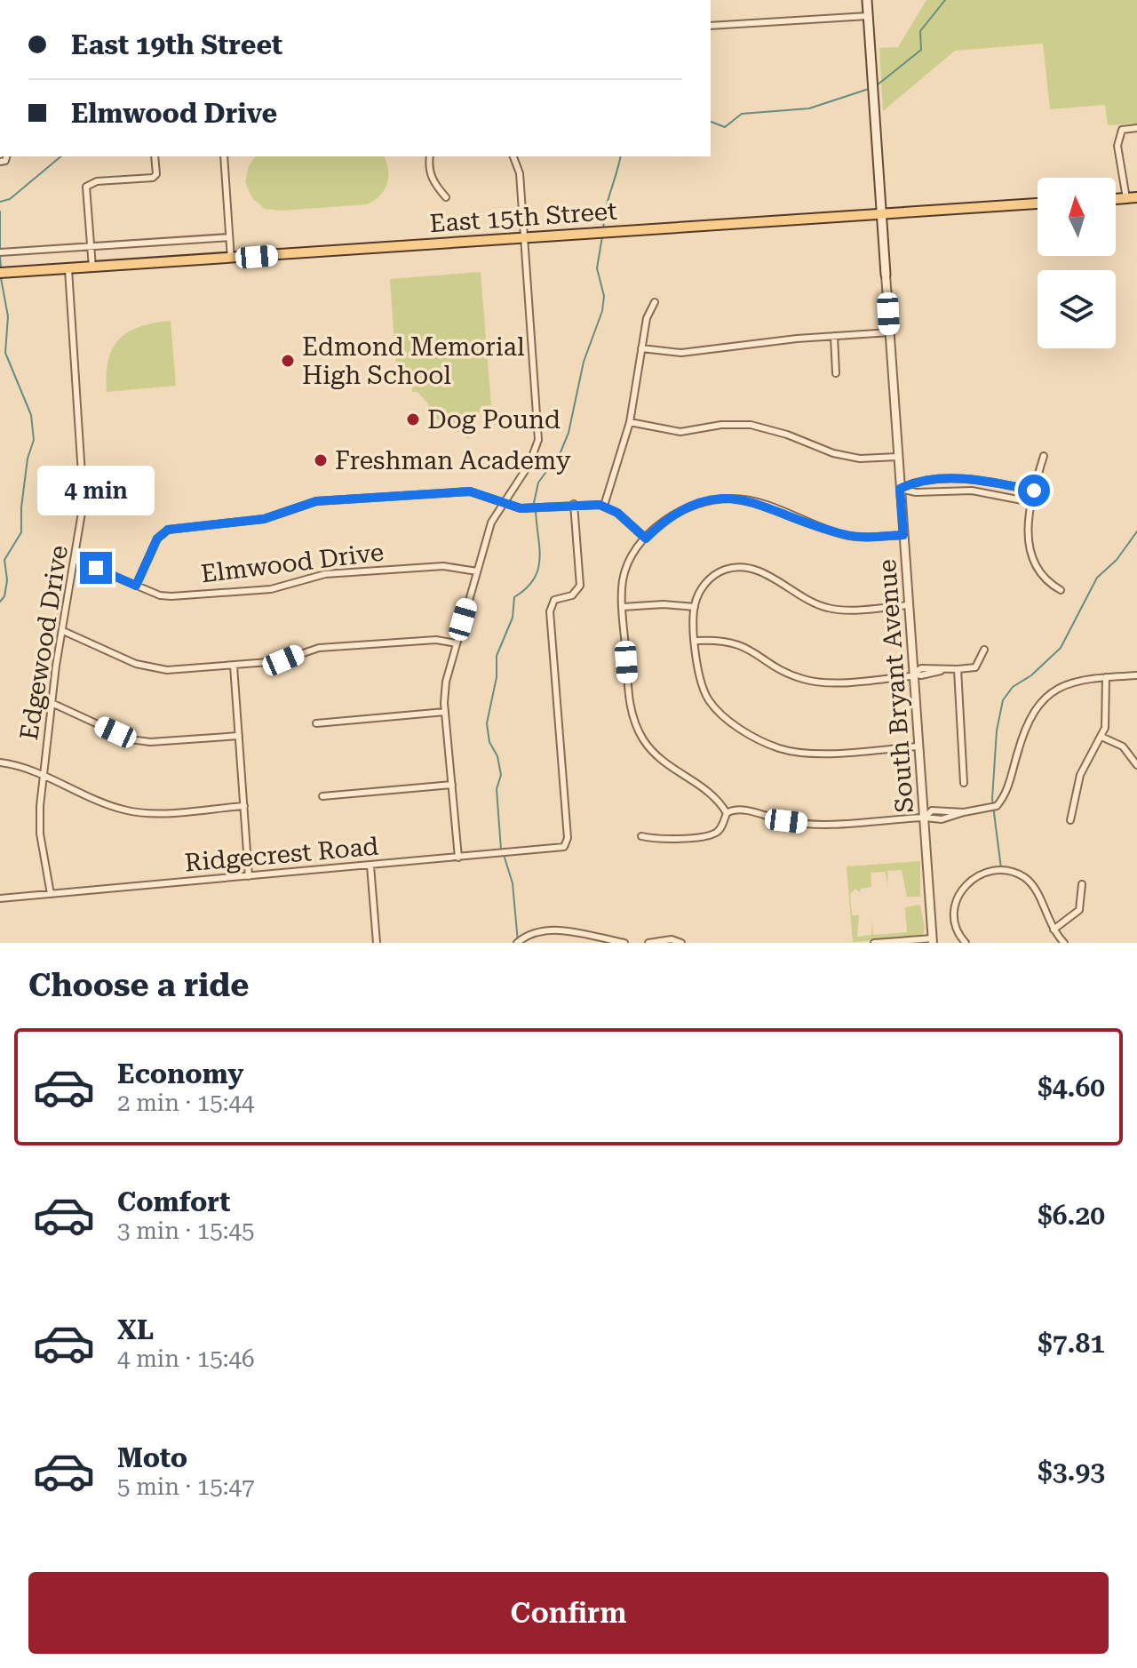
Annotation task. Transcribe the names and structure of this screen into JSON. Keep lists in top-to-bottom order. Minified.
{"streets":{"main road":["East 15th Street","South Bryant Avenue"],"street":["Elmwood Drive","Edgewood Drive","Ridgecrest Road"]},"crossings":[["East 15th Street","Edgewood Drive"],["East 15th Street","South Bryant Avenue"],["Elmwood Drive","Edgewood Drive"],["Edgewood Drive","Ridgecrest Road"]],"places":["Edmond Memorial High School","Dog Pound","Freshman Academy"],"north":"top","page":{"banner":["East 19th Street","Elmwood Drive"],"bubble":"4 min","heading":"Choose a ride","list":[{"name":"Economy","note":"2 min · 15:44","value":"$4.60"},{"name":"Comfort","note":"3 min · 15:45","value":"$6.20"},{"name":"XL","note":"4 min · 15:46","value":"$7.81"},{"name":"Moto","note":"5 min · 15:47","value":"$3.93"}],"buttons":"Confirm"}}
